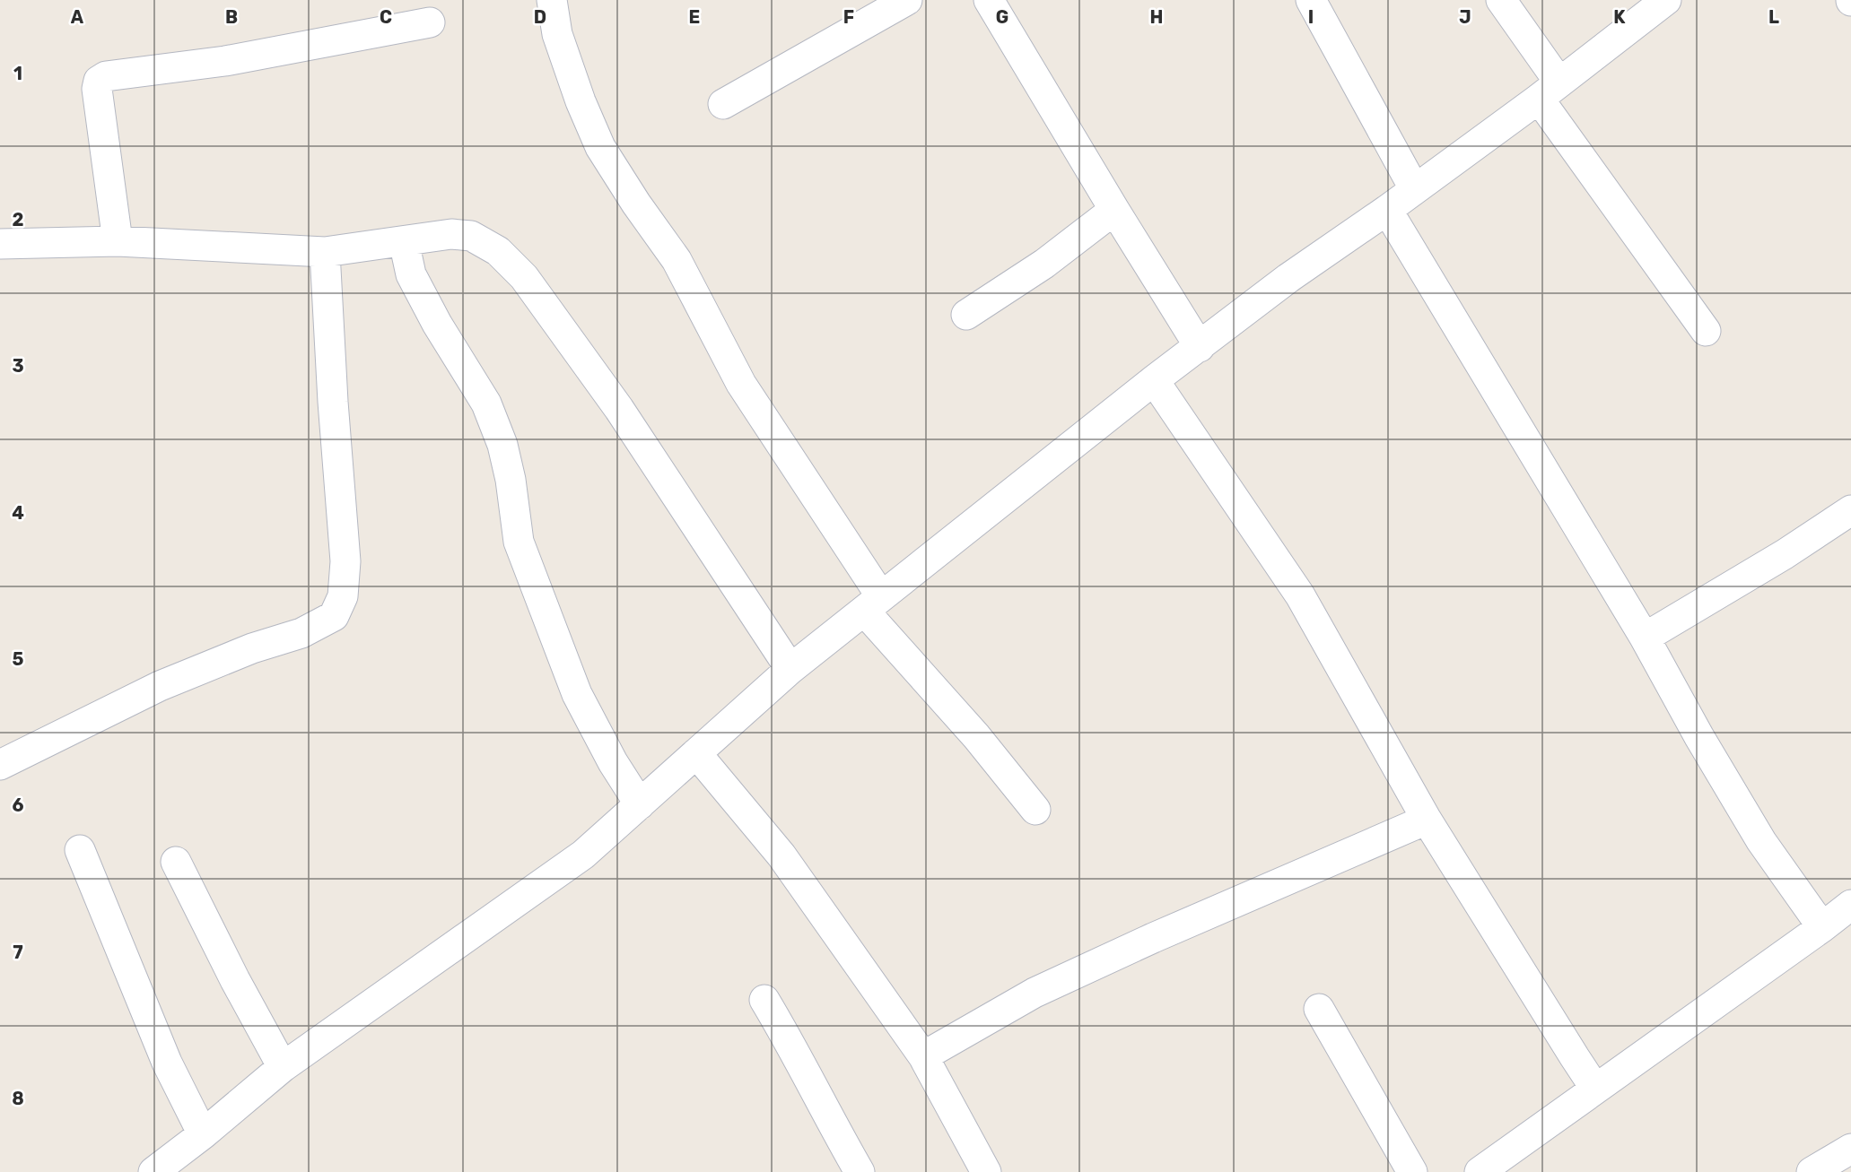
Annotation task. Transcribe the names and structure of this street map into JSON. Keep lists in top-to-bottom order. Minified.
{"grid":{"columns":["A","B","C","D","E","F","G","H","I","J","K","L"],"rows":["1","2","3","4","5","6","7","8"]}}
